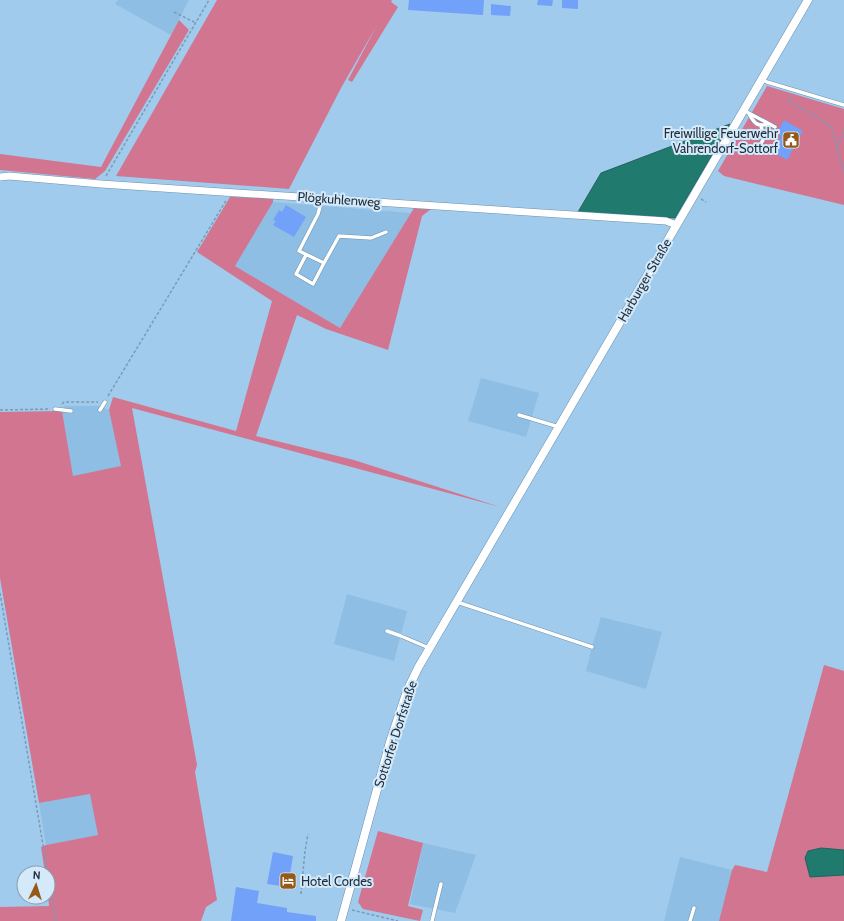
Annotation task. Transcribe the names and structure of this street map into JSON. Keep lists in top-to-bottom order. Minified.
{"streets":{"street":["Plögkuhlenweg","Harburger Straße","Sottorfer Dorfstraße"]},"crossings":[["Plögkuhlenweg","Harburger Straße"],["Harburger Straße","Sottorfer Dorfstraße"]],"places":{"public building":["Freiwillige Feuerwehr Vahrendorf-Sottorf"],"hotel":["Hotel Cordes"]},"north":"top"}
